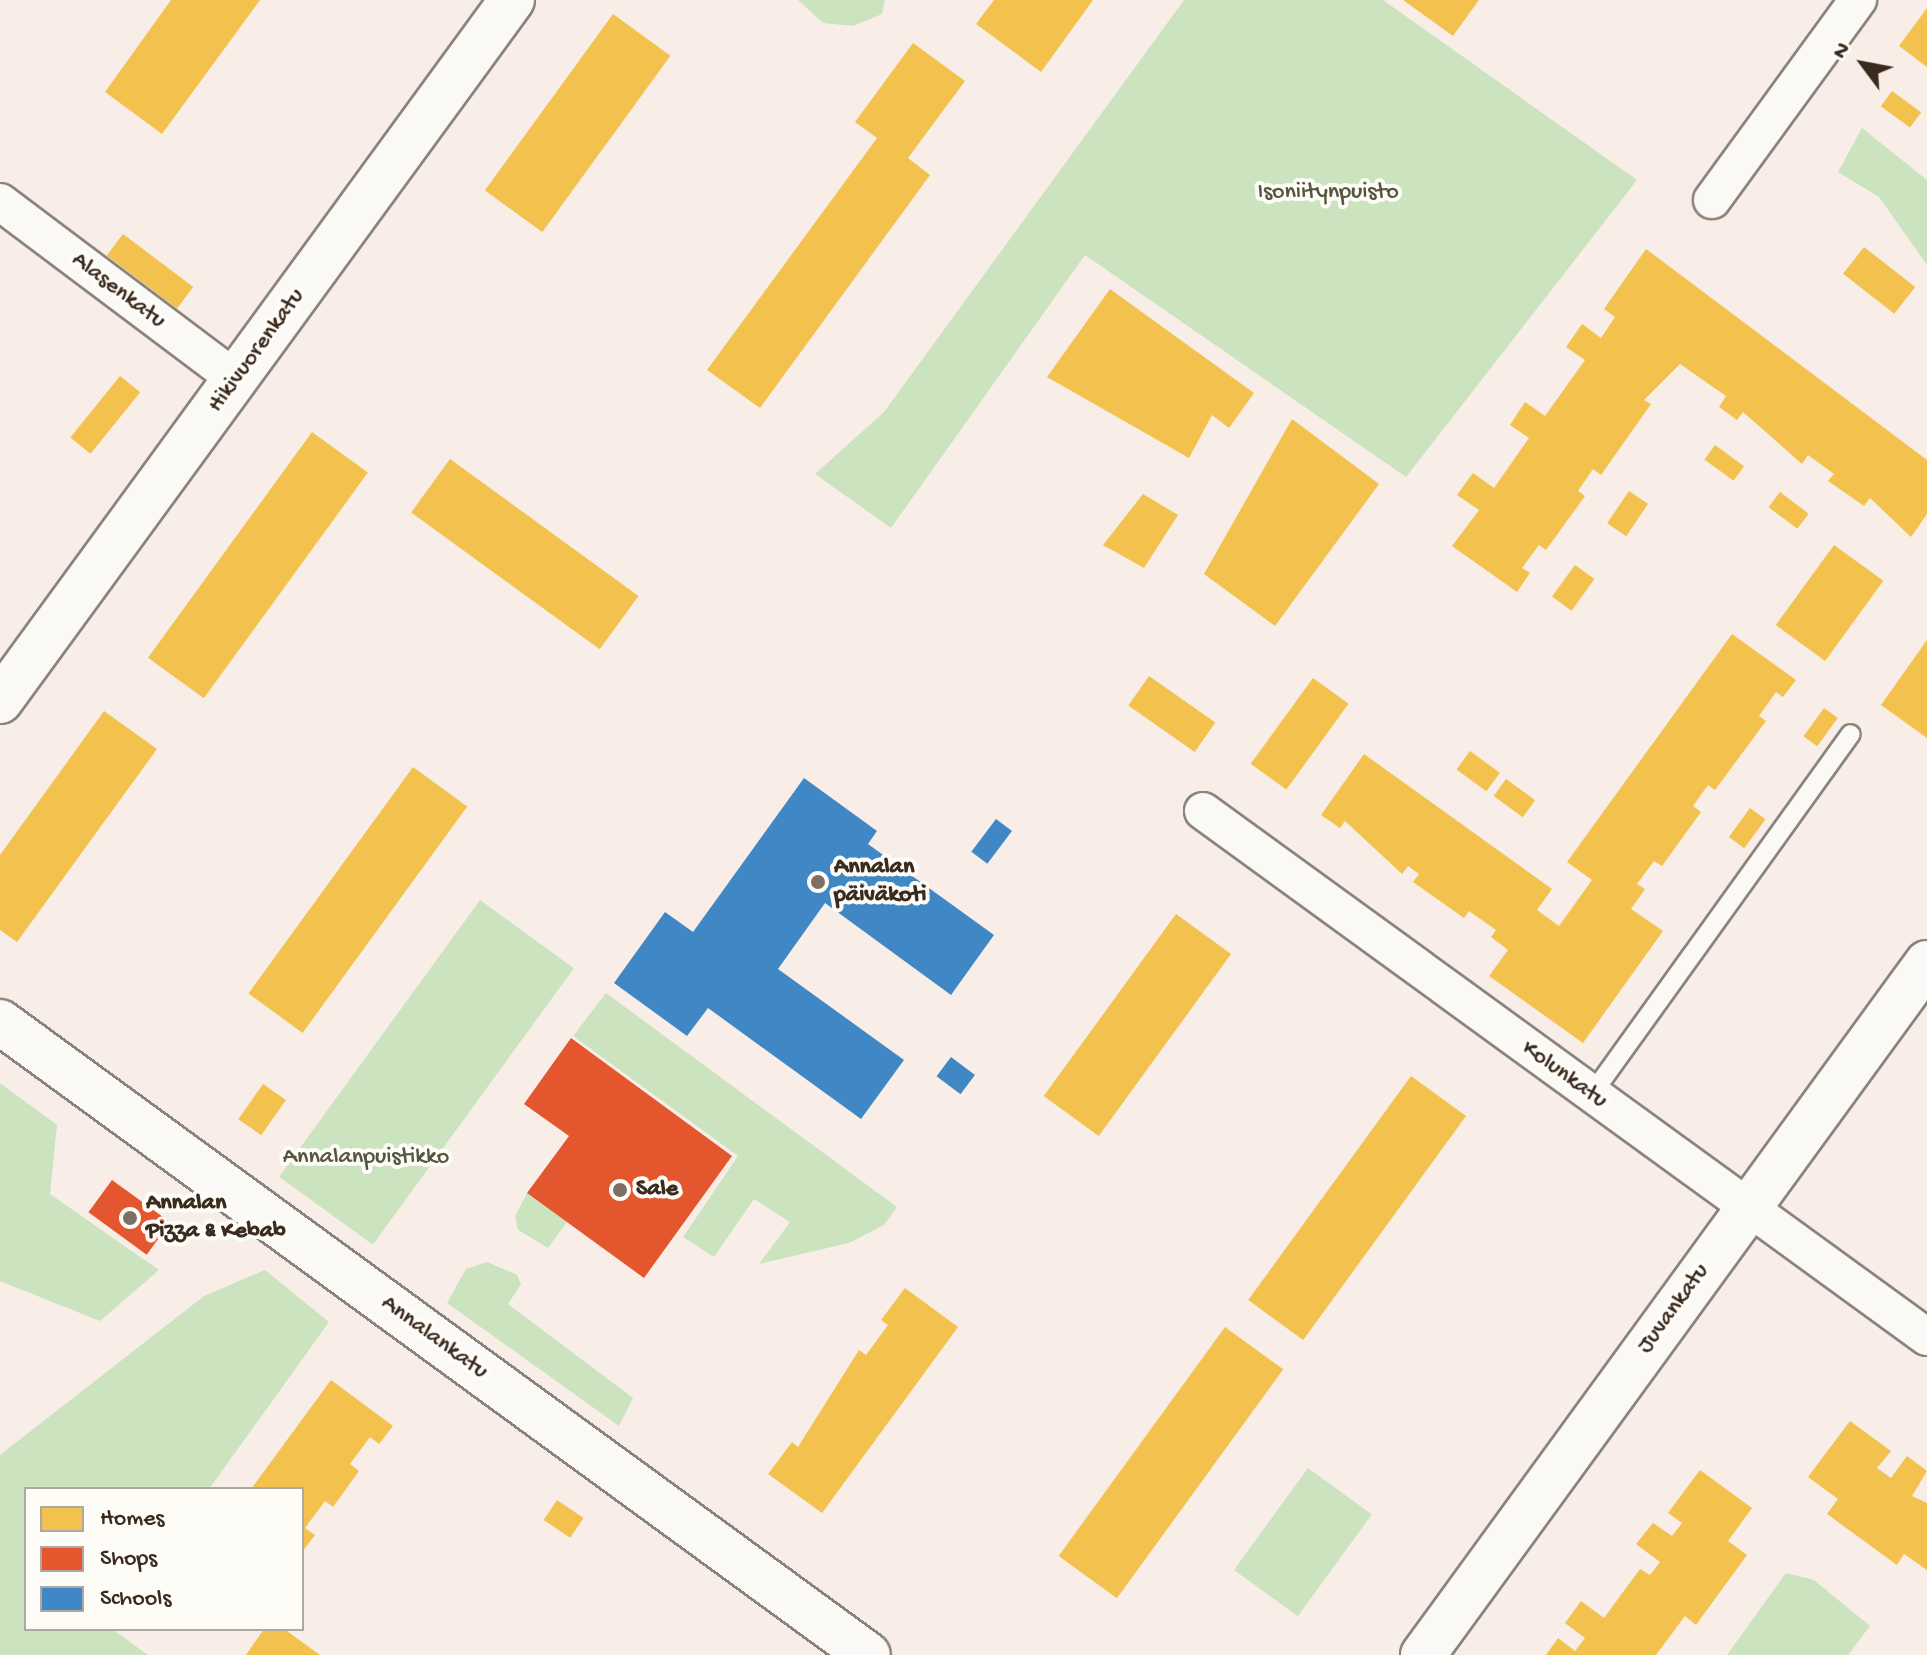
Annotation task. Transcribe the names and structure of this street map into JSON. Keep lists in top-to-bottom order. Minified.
{"streets":{"street":["Alasenkatu","Hikivuorenkatu","Kolunkatu","Juvankatu","Annalankatu"]},"crossings":[["Alasenkatu","Hikivuorenkatu"],["Kolunkatu","Juvankatu"]],"parks":["Isoniitynpuisto","Annalanpuistikko"],"places":["Annalan päiväkoti","Sale","Annalan Pizza & Kebab"],"legend":["Homes","Shops","Schools"],"north":"top left"}
